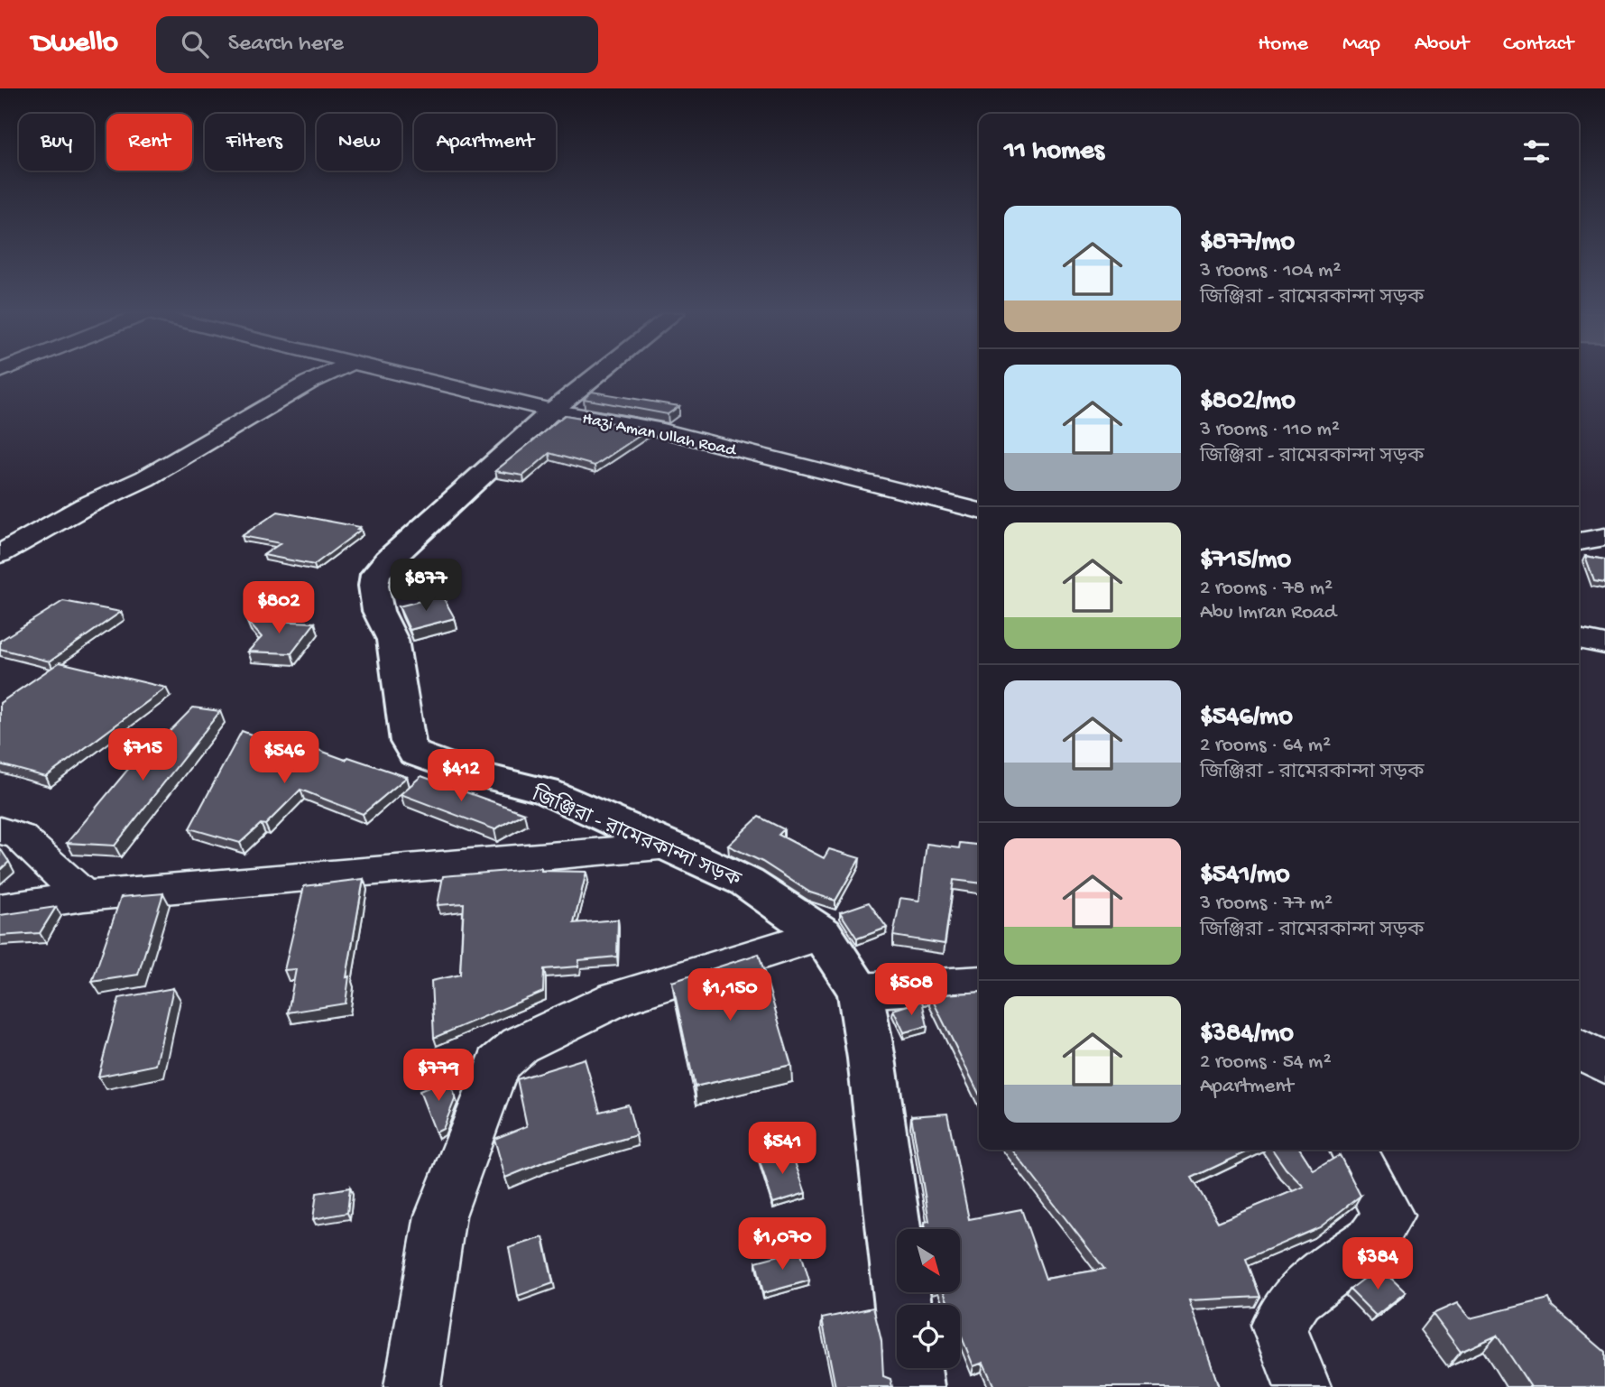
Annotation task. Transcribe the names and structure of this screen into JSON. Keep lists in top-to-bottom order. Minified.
{"streets":{"main road":["জিঞ্জিরা - রামেরকান্দা সড়ক"],"street":["Hazi Aman Ullah Road"]},"crossings":[["Hazi Aman Ullah Road","জিঞ্জিরা - রামেরকান্দা সড়ক"]],"north":"bottom right","page":{"header":"Dwello","search":"Search here","nav":["Home","Map","About","Contact"],"chip":["Buy","Rent","Filters","New","Apartment"],"heading":"11 homes","list":[{"name":"$877/mo","note":"3 rooms · 104 m² · জিঞ্জিরা - রামেরকান্দা সড়ক"},{"name":"$802/mo","note":"3 rooms · 110 m² · জিঞ্জিরা - রামেরকান্দা সড়ক"},{"name":"$715/mo","note":"2 rooms · 78 m² · Abu Imran Road"},{"name":"$546/mo","note":"2 rooms · 64 m² · জিঞ্জিরা - রামেরকান্দা সড়ক"},{"name":"$541/mo","note":"3 rooms · 77 m² · জিঞ্জিরা - রামেরকান্দা সড়ক"},{"name":"$384/mo","note":"2 rooms · 54 m² · Apartment"}],"price":["$877","$802","$715","$546","$412","$508","$1,150","$779","$541","$1,070","$384"]}}
